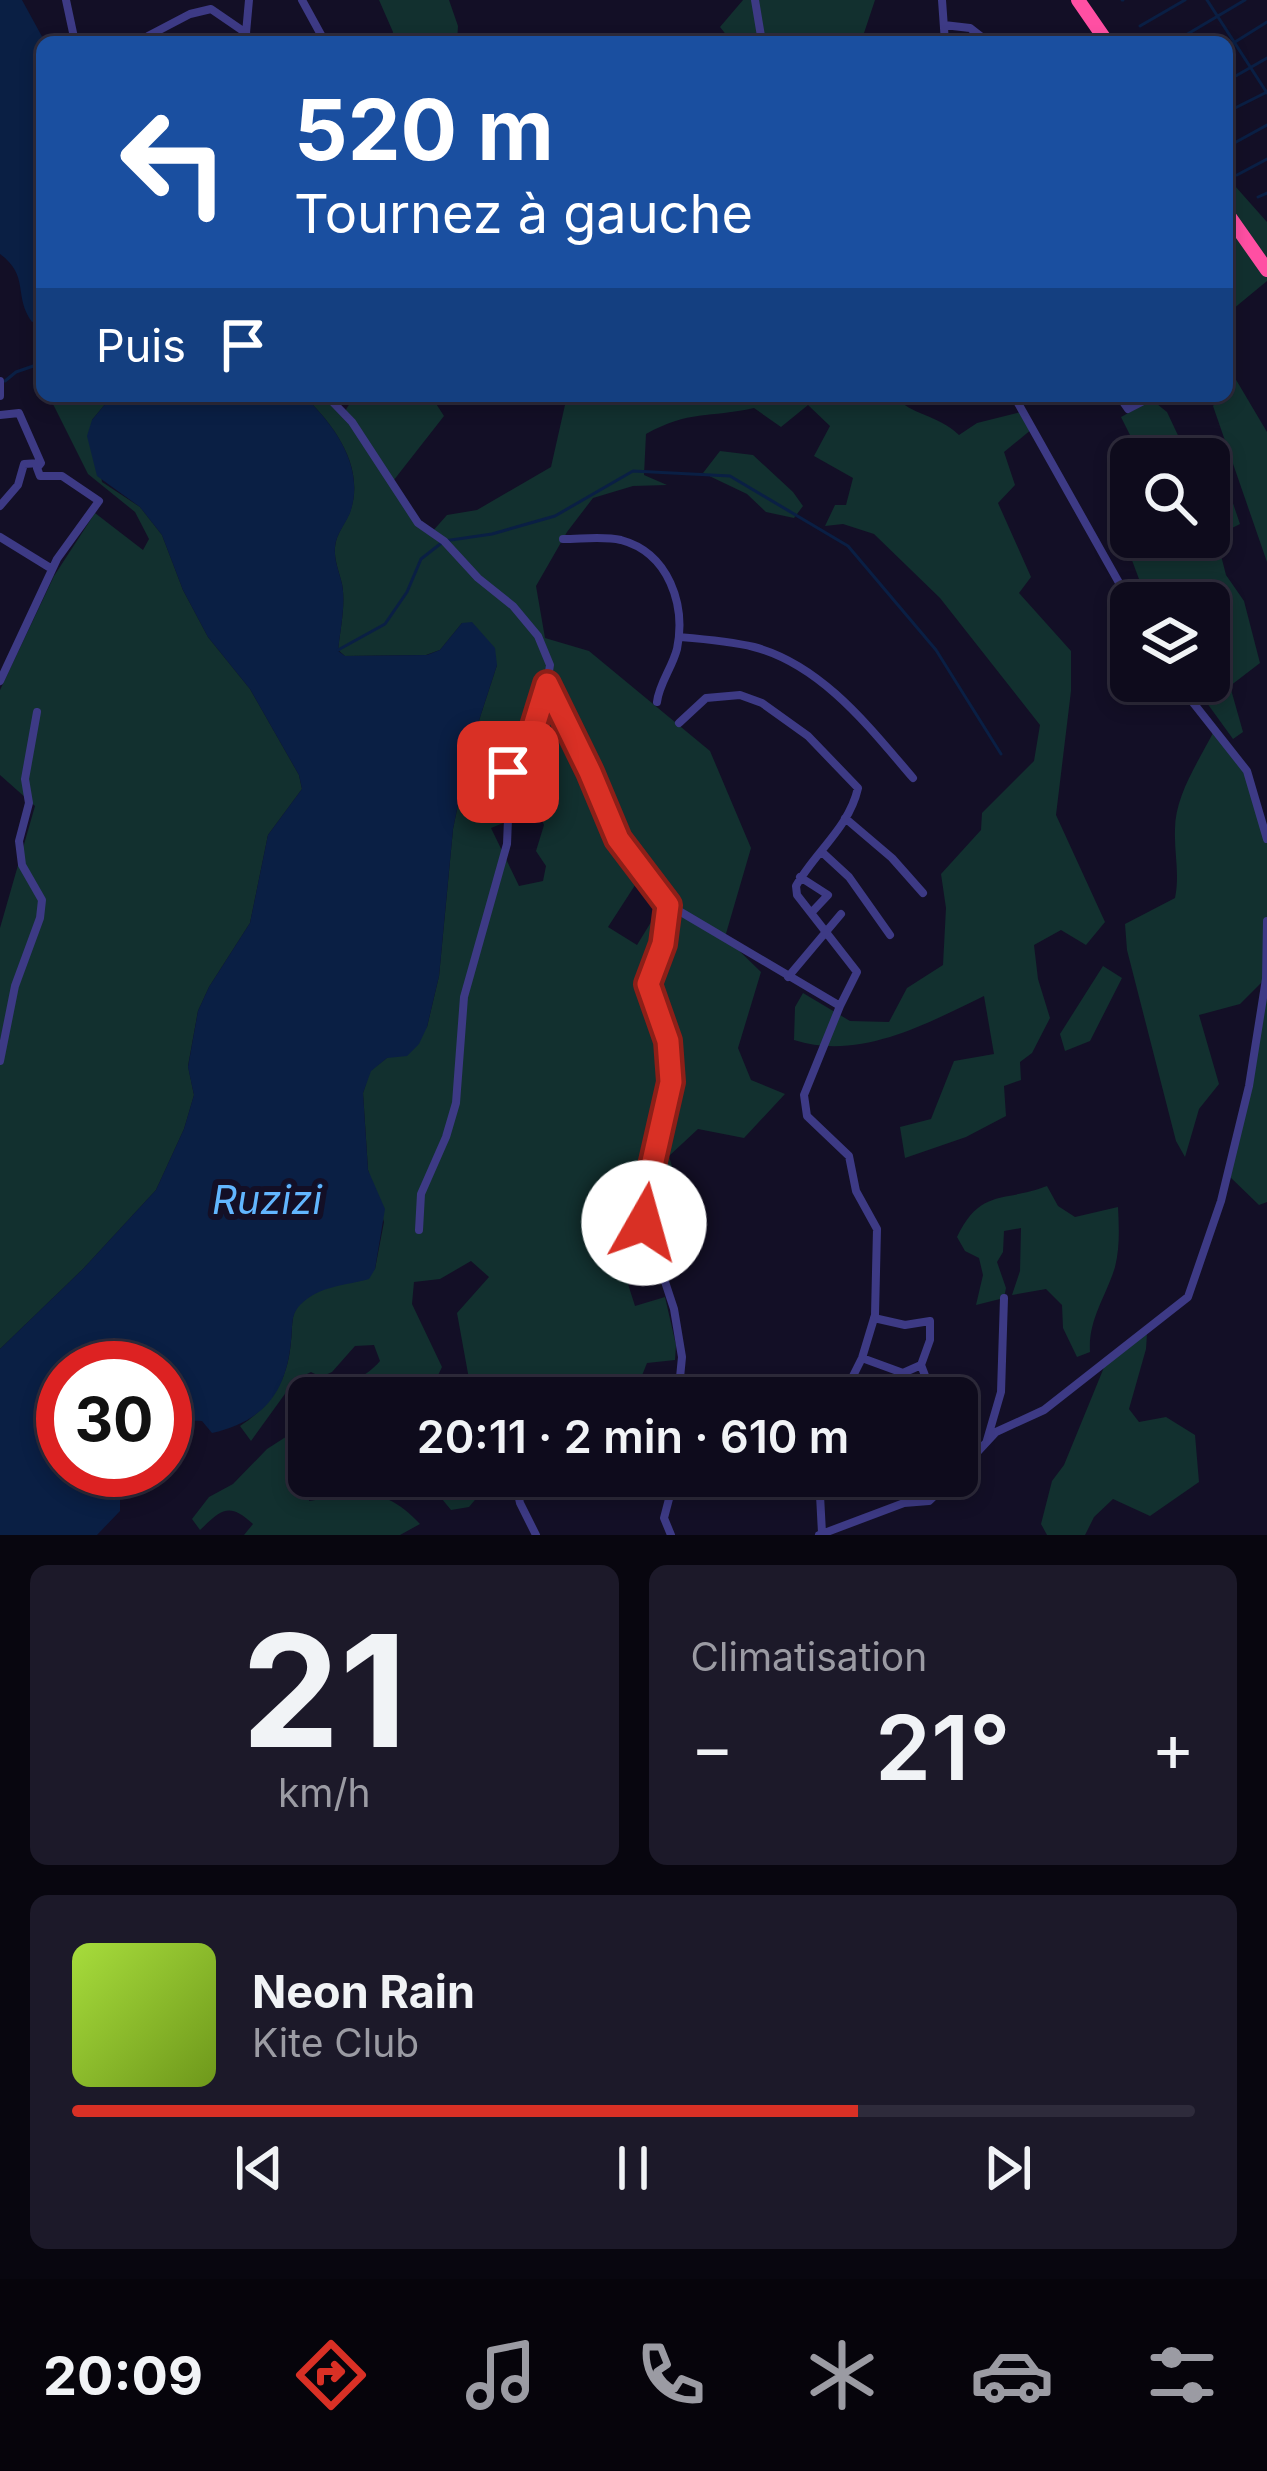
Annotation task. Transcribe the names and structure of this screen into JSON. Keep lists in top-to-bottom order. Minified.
{"water":["Ruzizi"],"page":{"turn":["520 m","Tournez à gauche"],"then":"Puis","limit":"30","trip":"20:11 · 2 min · 610 m","tile":[["21","km/h"],"Climatisation"],"heat":["−","21°","+"],"song":["Neon Rain","Kite Club"],"tabs":"20:09"}}
